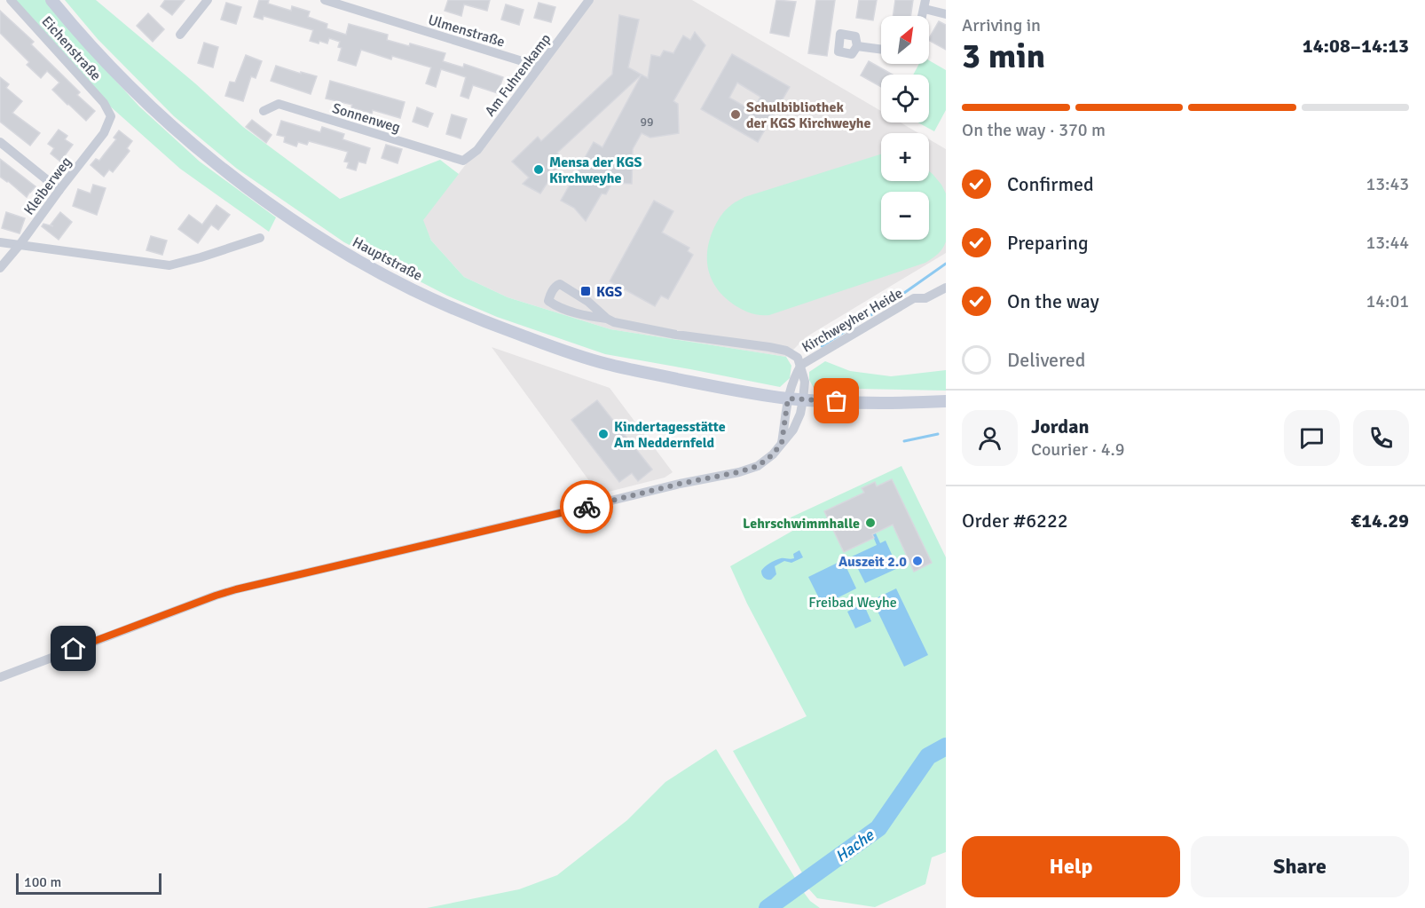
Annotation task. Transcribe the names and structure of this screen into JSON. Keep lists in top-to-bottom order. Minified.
{"streets":{"main road":["Hauptstraße"],"street":["Ulmenstraße","Eichenstraße","Am Fuhrenkamp","Sonnenweg","Kleiberweg","Kirchweyher Heide"]},"crossings":[["Ulmenstraße","Am Fuhrenkamp"],["Eichenstraße","Kleiberweg"],["Am Fuhrenkamp","Sonnenweg"]],"water":["Hache"],"parks":["Freibad Weyhe"],"places":{"other":["Schulbibliothek der KGS Kirchweyhe","Mensa der KGS Kirchweyhe","Kindertagesstätte Am Neddernfeld","Lehrschwimmhalle","Auszeit 2.0"],"transit":["KGS"]},"house_numbers":["99"],"scale_bar":"100 m","north":"top right","page":{"heading":["3 min","Arriving in","14:08–14:13"],"panel":["Jordan","Courier · 4.9","Order #6222","€14.29"],"map_buttons":["+","−"],"bar":"On the way · 370 m","list":[["Confirmed","13:43"],["Preparing","13:44"],["On the way","14:01"],"Delivered"],"buttons":["Help","Share"],"scale":"100 m"}}
